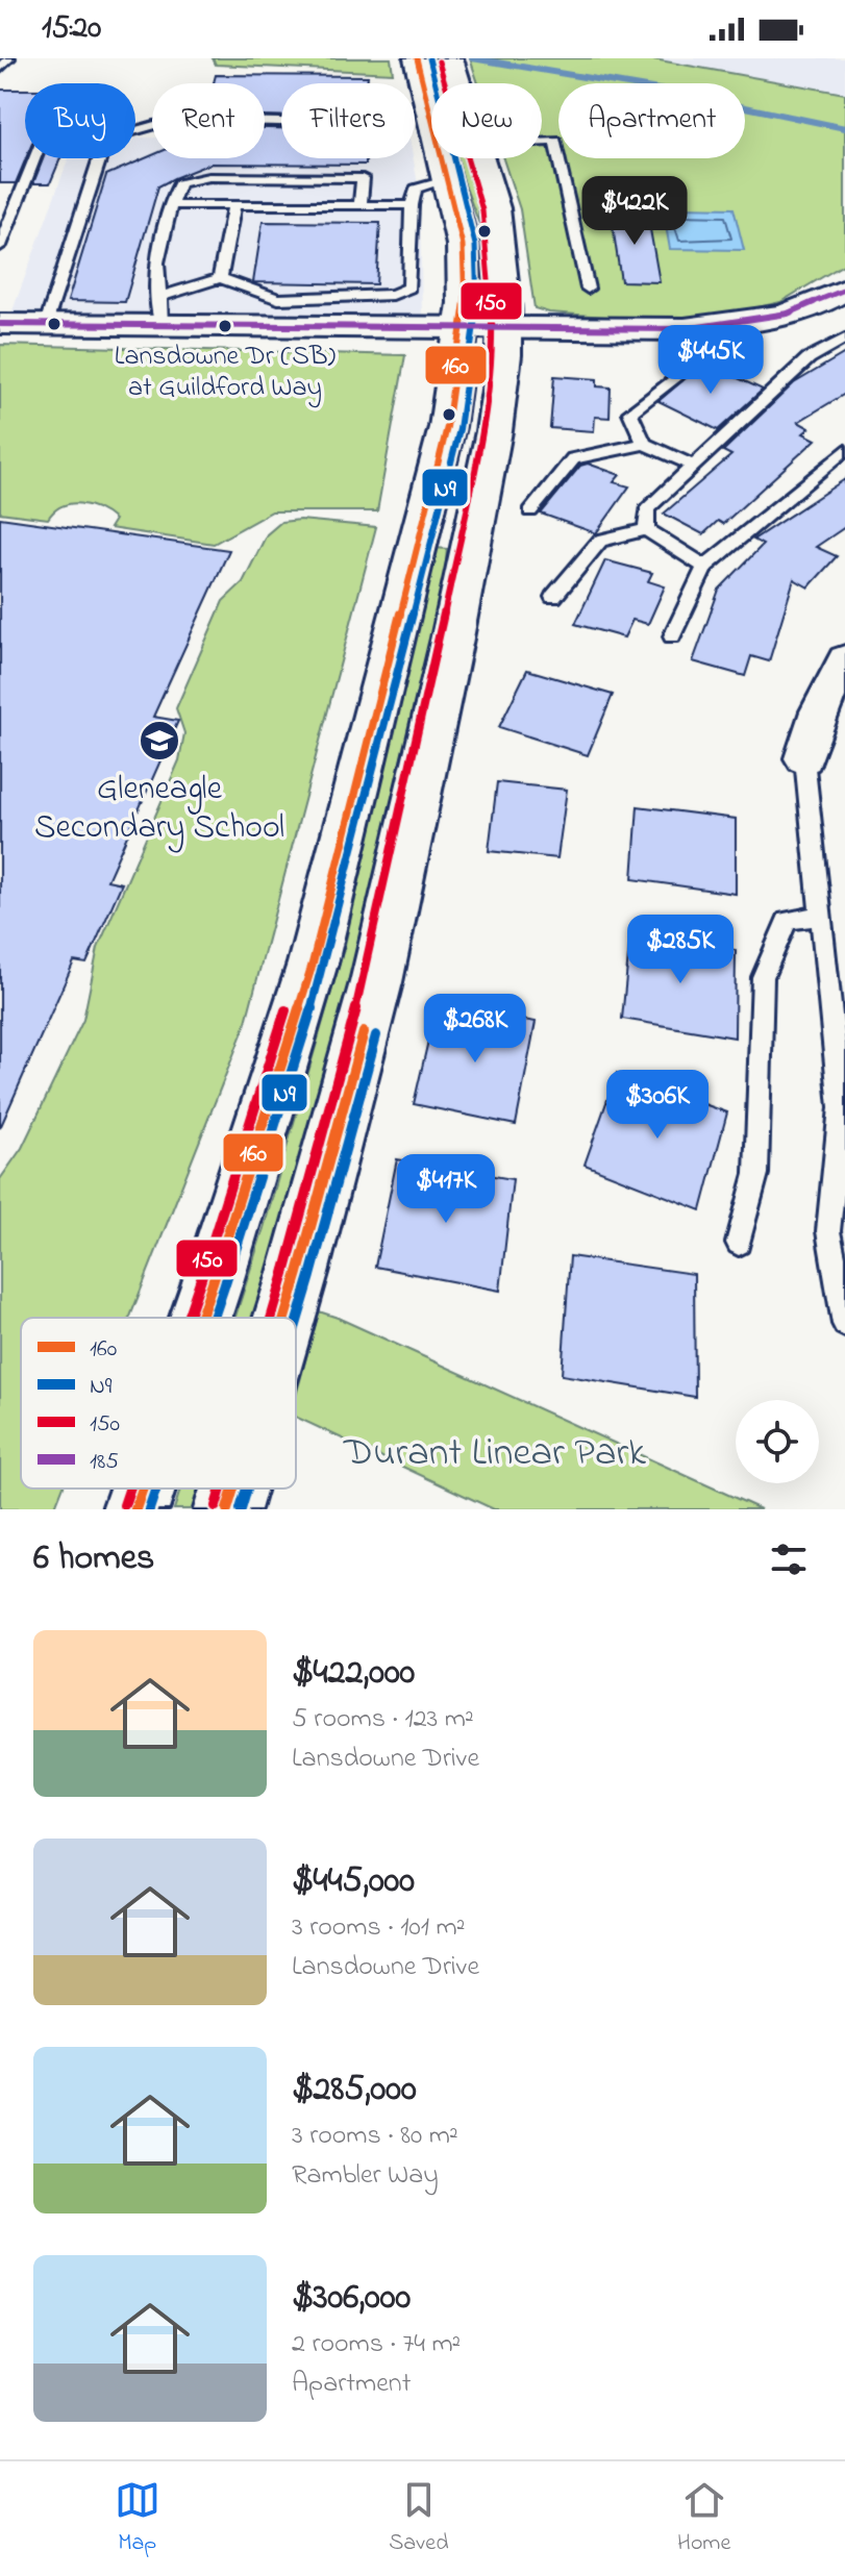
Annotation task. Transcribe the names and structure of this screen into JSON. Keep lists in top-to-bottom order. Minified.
{"parks":["Durant Linear Park"],"places":{"other":["Lansdowne Dr (SB) at Guildford Way"],"school or university":["Gleneagle Secondary School"]},"lines":["transit line 160","transit line N9","transit line 150","transit line 185"],"legend":["160","N9","150","185"],"page":{"status":"15:20","chip":["Buy","Rent","Filters","New","Apartment"],"price":["$422K","$445K","$285K","$268K","$306K","$417K"],"heading":"6 homes","list":[{"name":"$422,000","note":"5 rooms · 123 m² · Lansdowne Drive"},{"name":"$445,000","note":"3 rooms · 101 m² · Lansdowne Drive"},{"name":"$285,000","note":"3 rooms · 80 m² · Rambler Way"},{"name":"$306,000","note":"2 rooms · 74 m² · Apartment"}],"tabs":["Map","Saved","Home"]}}
